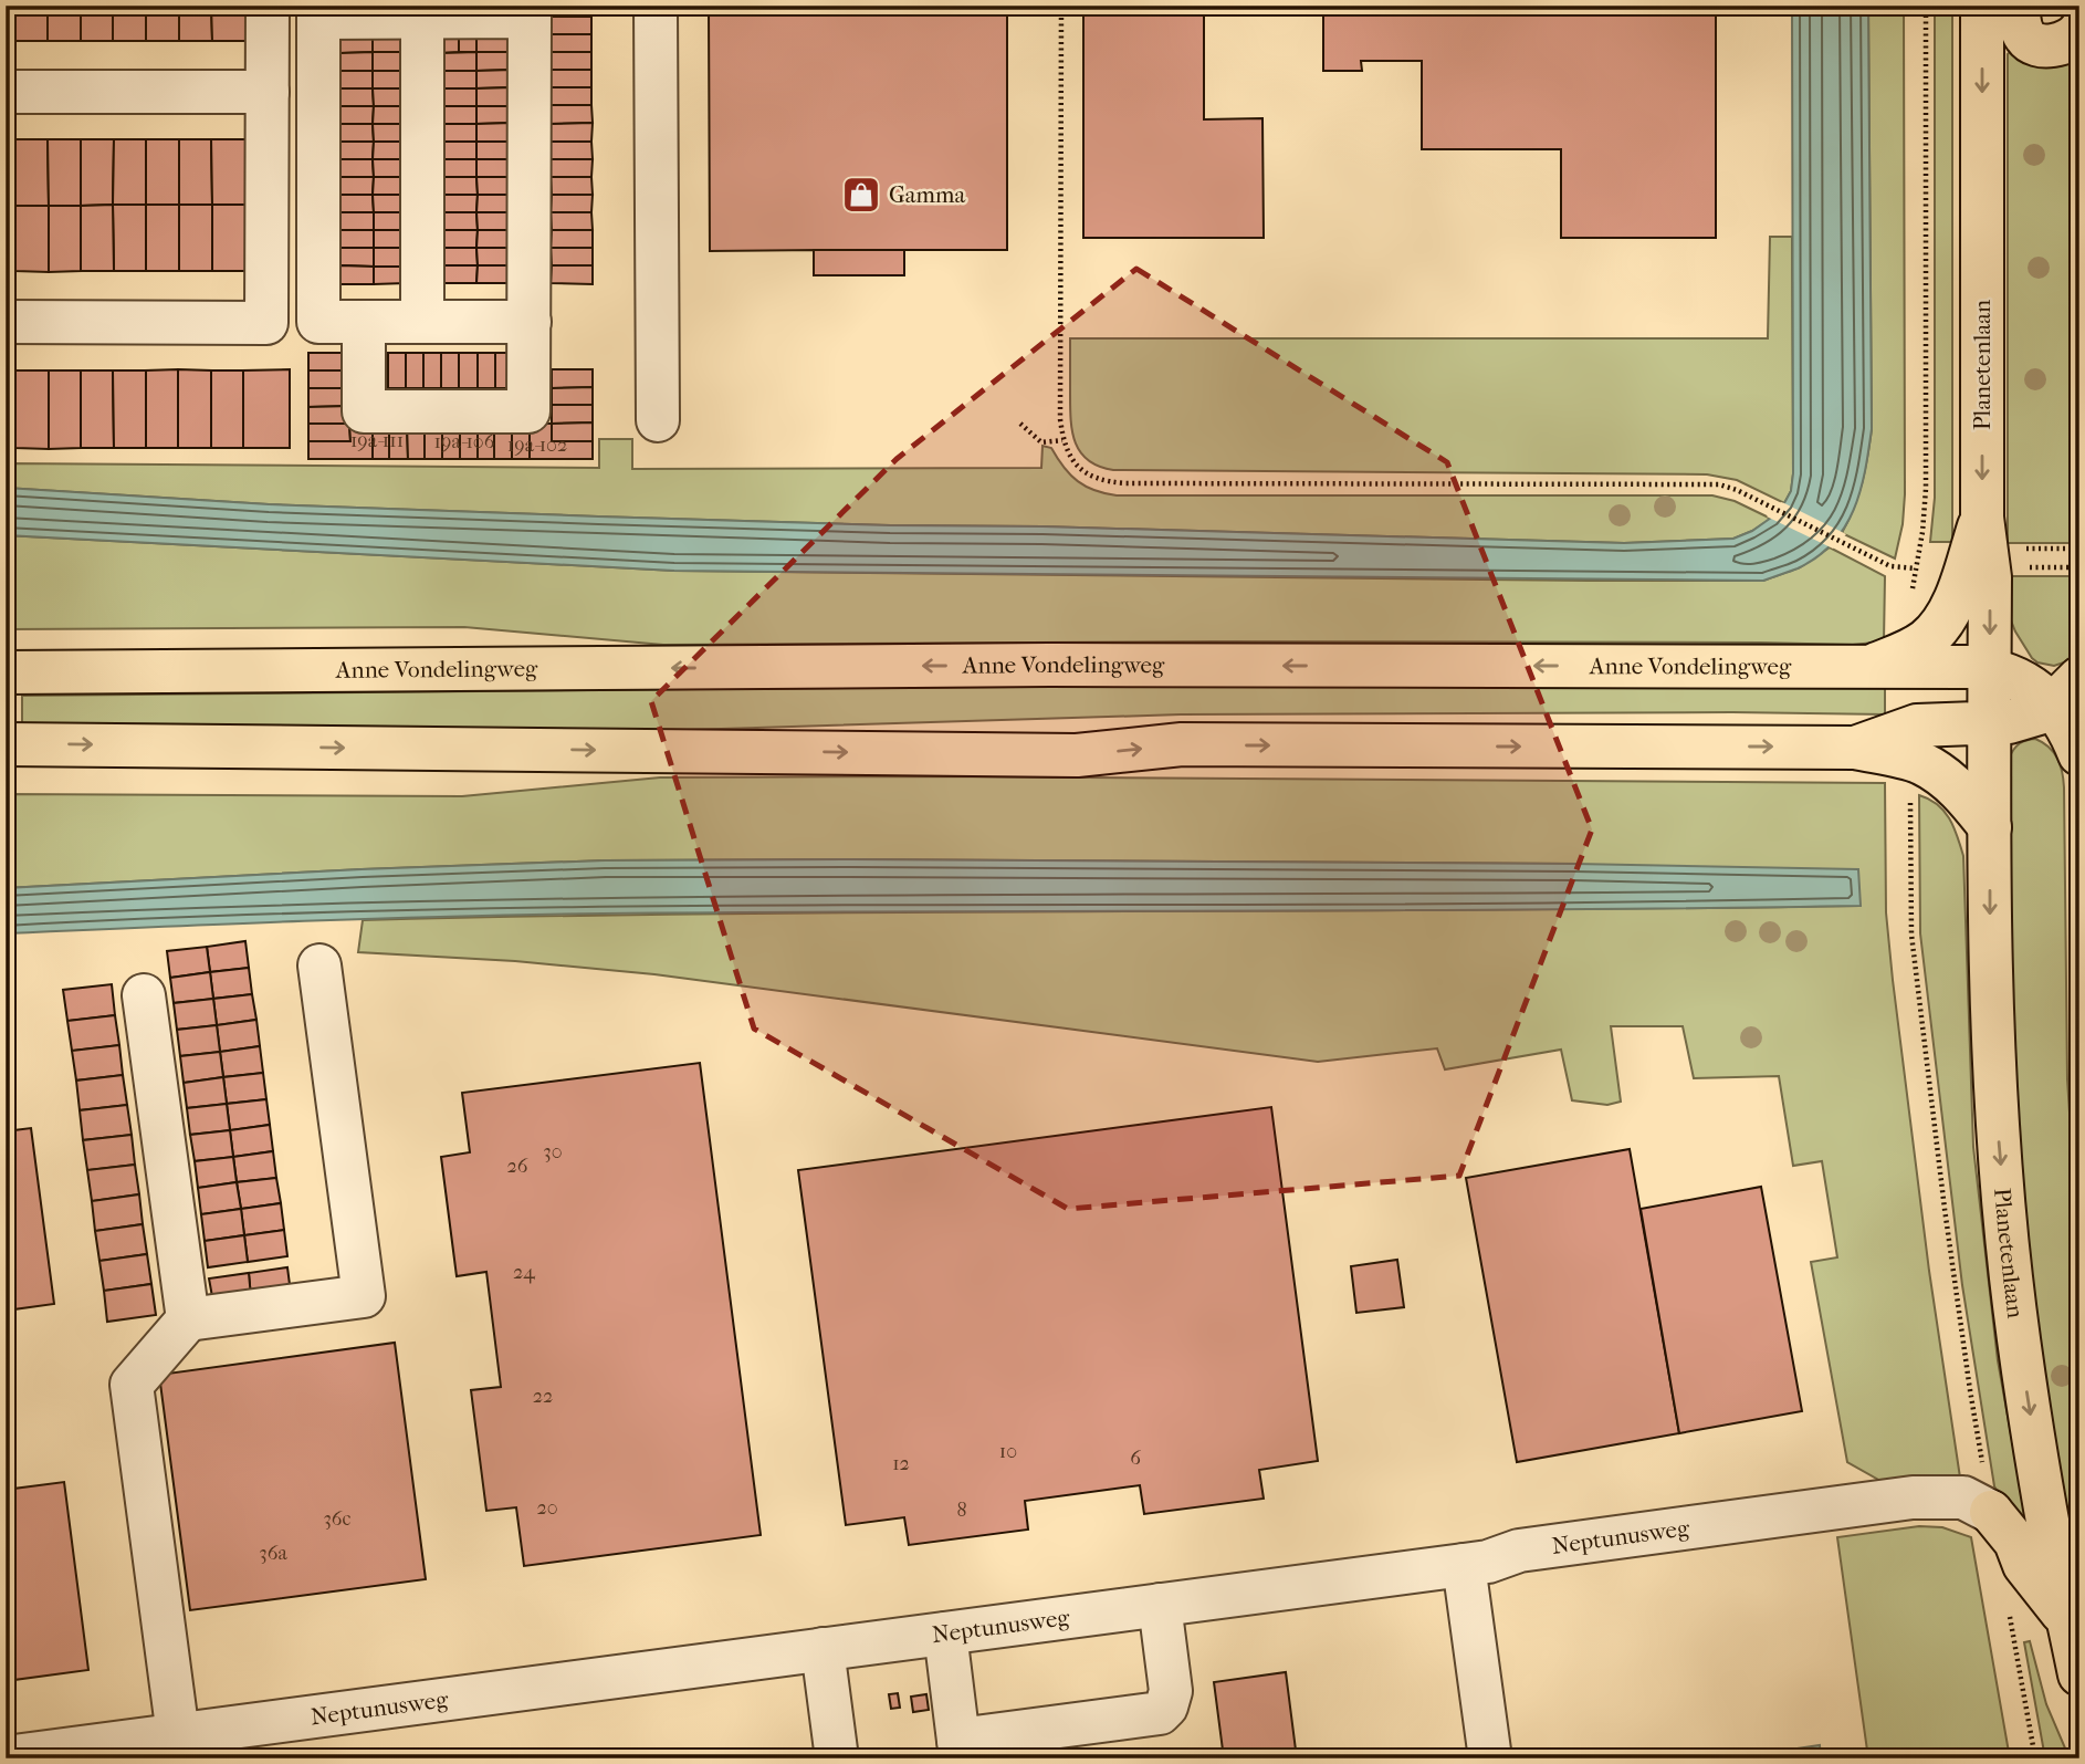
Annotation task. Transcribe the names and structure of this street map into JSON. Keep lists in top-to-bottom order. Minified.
{"streets":{"main road":["Planetenlaan","Anne Vondelingweg"],"street":["Neptunusweg"]},"crossings":[["Planetenlaan","Anne Vondelingweg"]],"one_way":["Planetenlaan"],"places":{"shop":["Gamma"]},"house_numbers":["19a-111","19a-106","19a-102","30","26","24","22","10","6","12","20","8","36c","36a"]}
